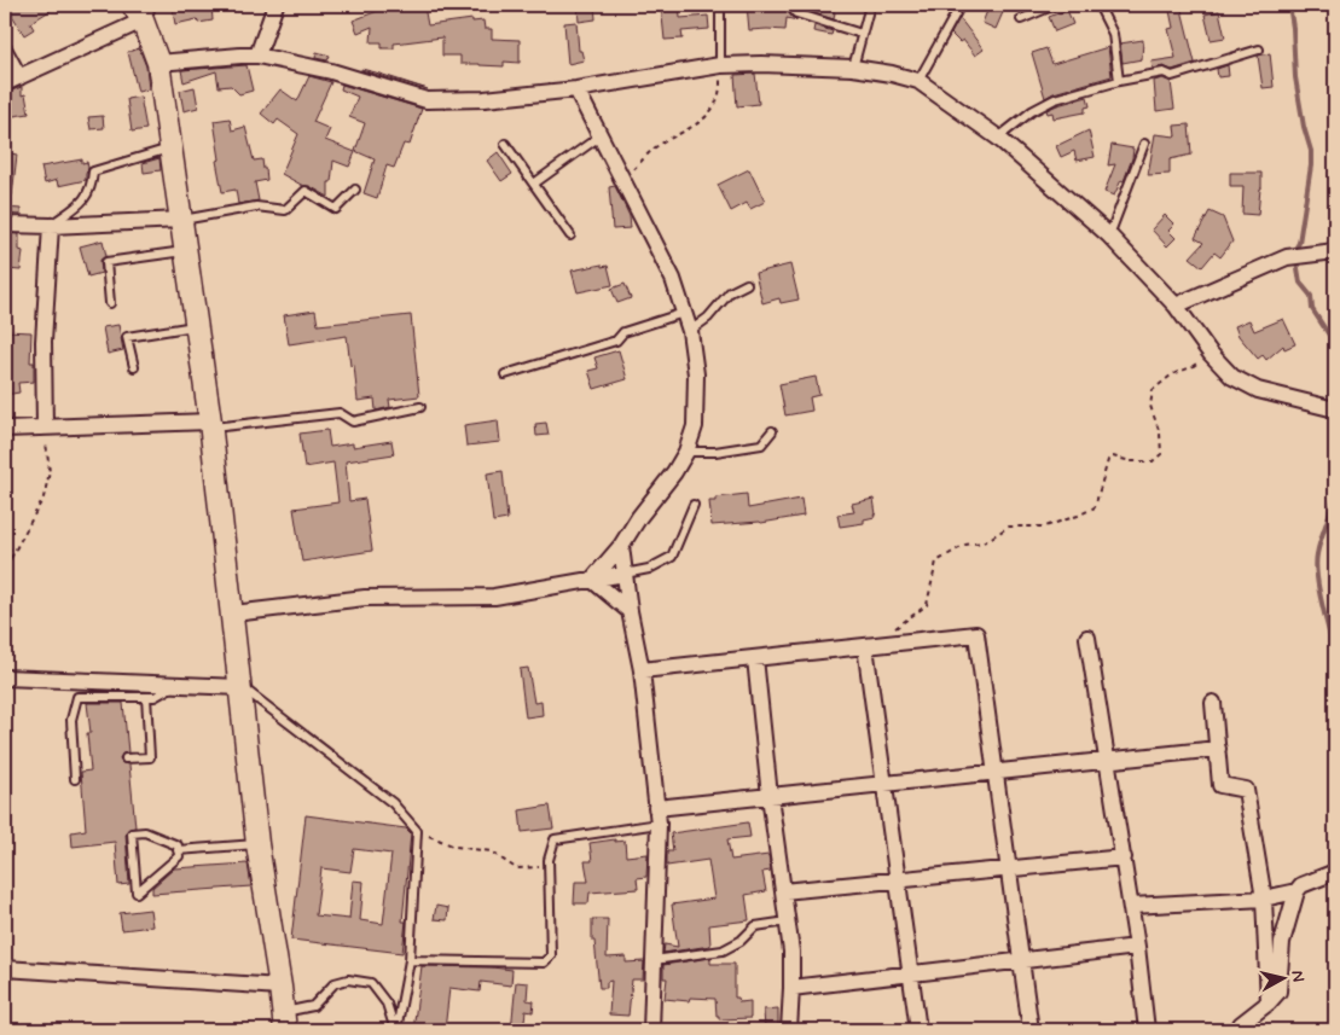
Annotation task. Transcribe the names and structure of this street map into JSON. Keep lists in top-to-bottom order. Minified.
{"north":"right"}
